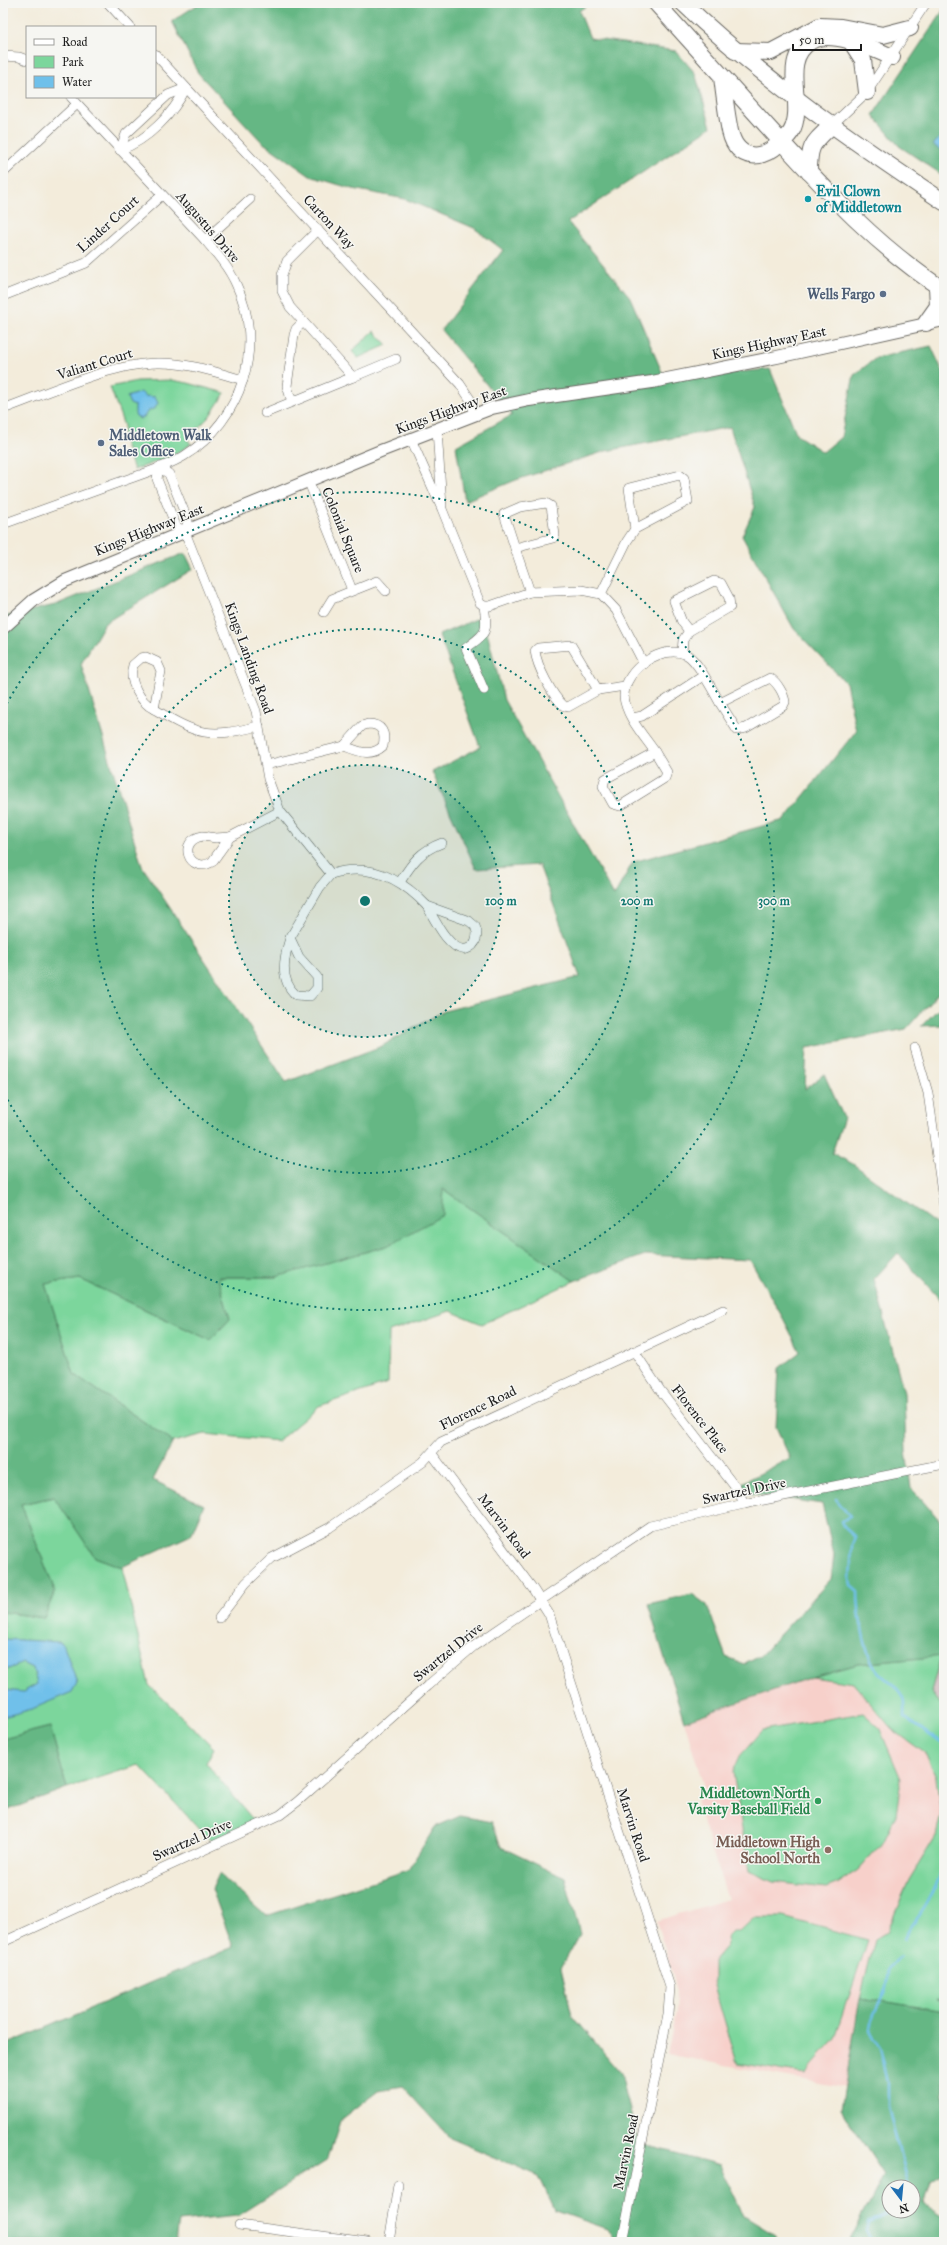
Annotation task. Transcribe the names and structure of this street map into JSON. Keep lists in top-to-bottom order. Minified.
{"streets":{"street":["Carton Way","Linder Court","Augustus Drive","Kings Highway East","Valiant Court","Colonial Square","Kings Landing Road","Florence Road","Florence Place","Swartzel Drive","Marvin Road"]},"crossings":[["Carton Way","Kings Highway East"],["Linder Court","Augustus Drive"],["Augustus Drive","Valiant Court"],["Kings Highway East","Colonial Square"],["Kings Highway East","Kings Landing Road"],["Florence Road","Florence Place"],["Florence Road","Marvin Road"],["Florence Place","Swartzel Drive"],["Swartzel Drive","Marvin Road"]],"places":["Evil Clown of Middletown","Wells Fargo","Middletown Walk Sales Office","Middletown North Varsity Baseball Field","Middletown High School North"],"legend":["Road","Park","Water"],"scale_bar":"50 m","north":"bottom","rings":["100 m","200 m","300 m"]}
